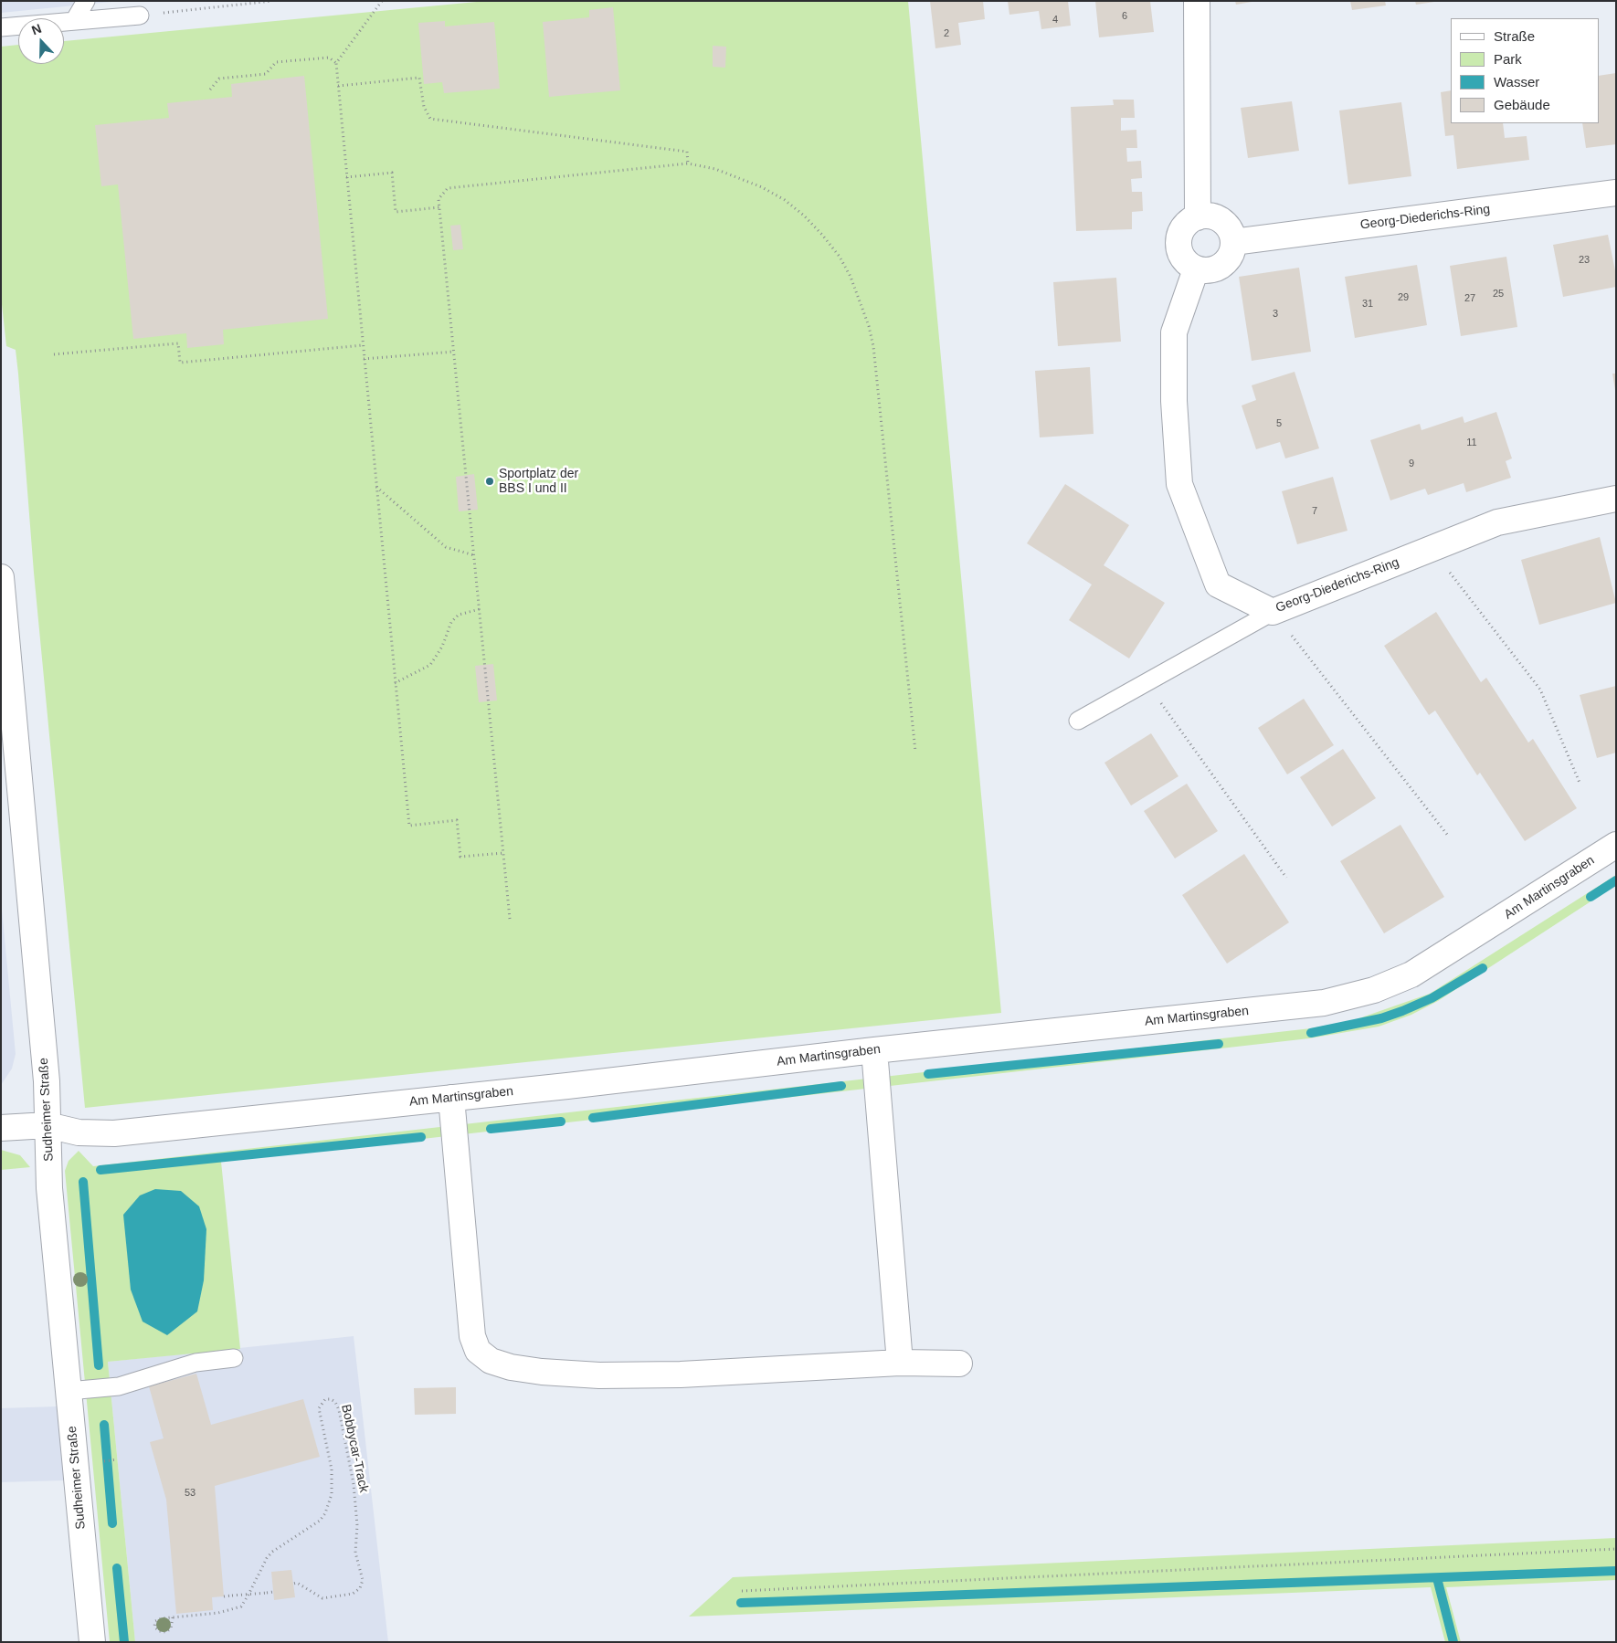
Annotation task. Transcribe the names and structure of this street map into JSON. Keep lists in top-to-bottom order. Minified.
{"streets":{"street":["Georg-Diederichs-Ring","Am Martinsgraben","Sudheimer Straße"],"path":["Bobbycar-Track"]},"crossings":[["Am Martinsgraben","Sudheimer Straße"]],"places":["Sportplatz der BBS I und II"],"house_numbers":["6","4","2","23","25","29","27","31","3","5","11","9","7","53"],"legend":["Straße","Park","Wasser","Gebäude"],"north":"top"}
